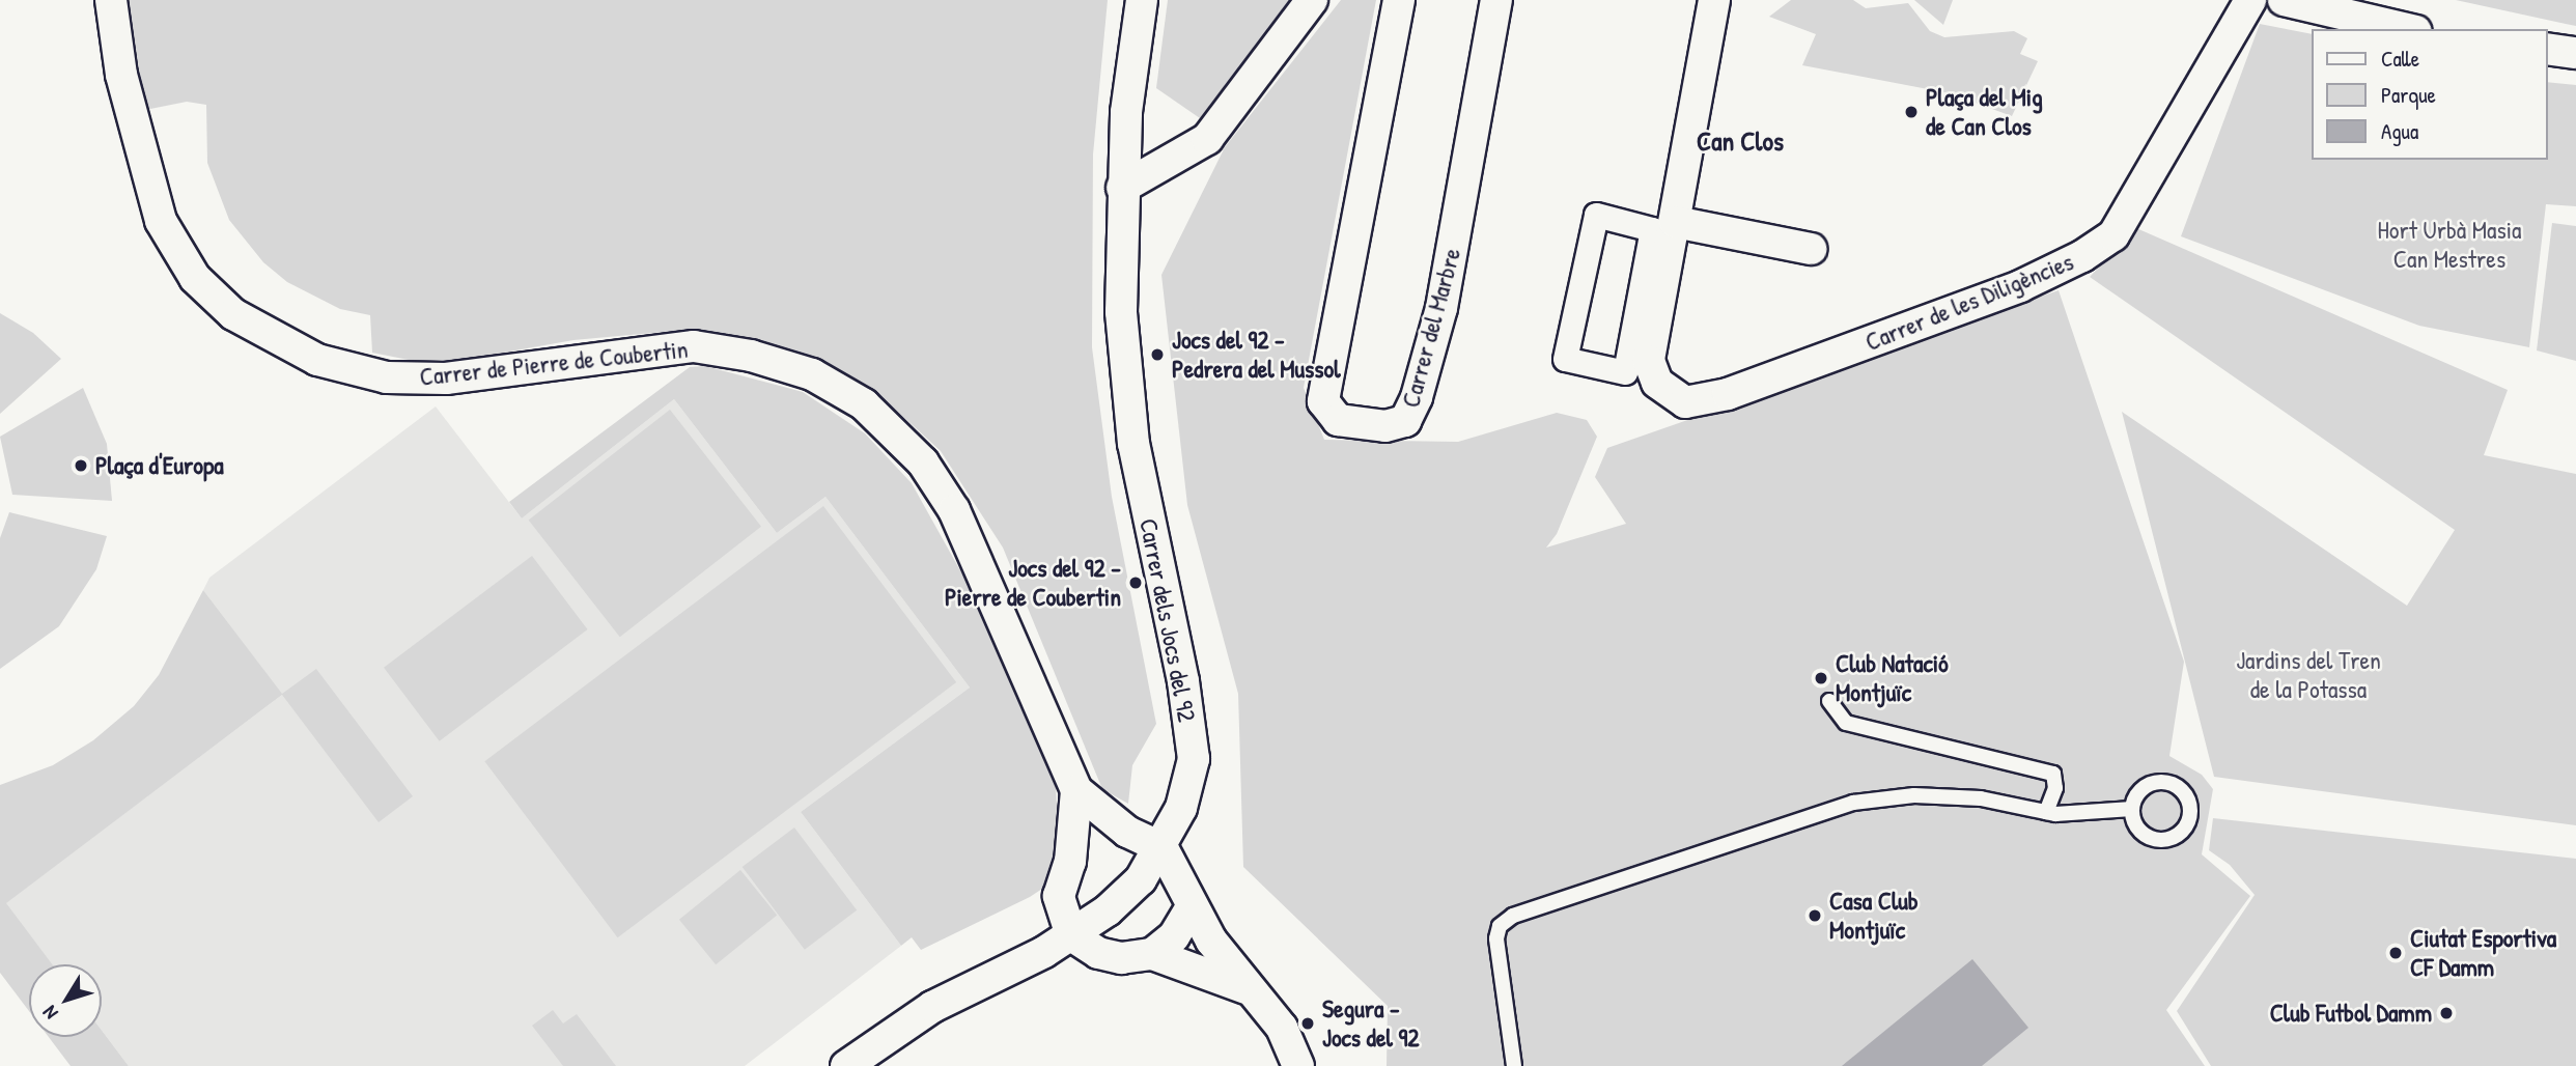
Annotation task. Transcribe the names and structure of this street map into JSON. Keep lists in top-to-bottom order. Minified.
{"streets":{"street":["Carrer de les Diligències","Carrer del Marbre","Carrer de Pierre de Coubertin","Carrer dels Jocs del 92"]},"crossings":[["Carrer de Pierre de Coubertin","Carrer dels Jocs del 92"]],"districts":["Can Clos"],"parks":["Hort Urbà Masia Can Mestres","Jardins del Tren de la Potassa"],"places":["Plaça del Mig de Can Clos","Jocs del 92 - Pedrera del Mussol","Plaça d'Europa","Jocs del 92 - Pierre de Coubertin","Club Natació Montjuïc","Casa Club Montjuïc","Ciutat Esportiva CF Damm","Club Futbol Damm","Segura - Jocs del 92"],"legend":["Calle","Parque","Agua"],"north":"bottom left"}
